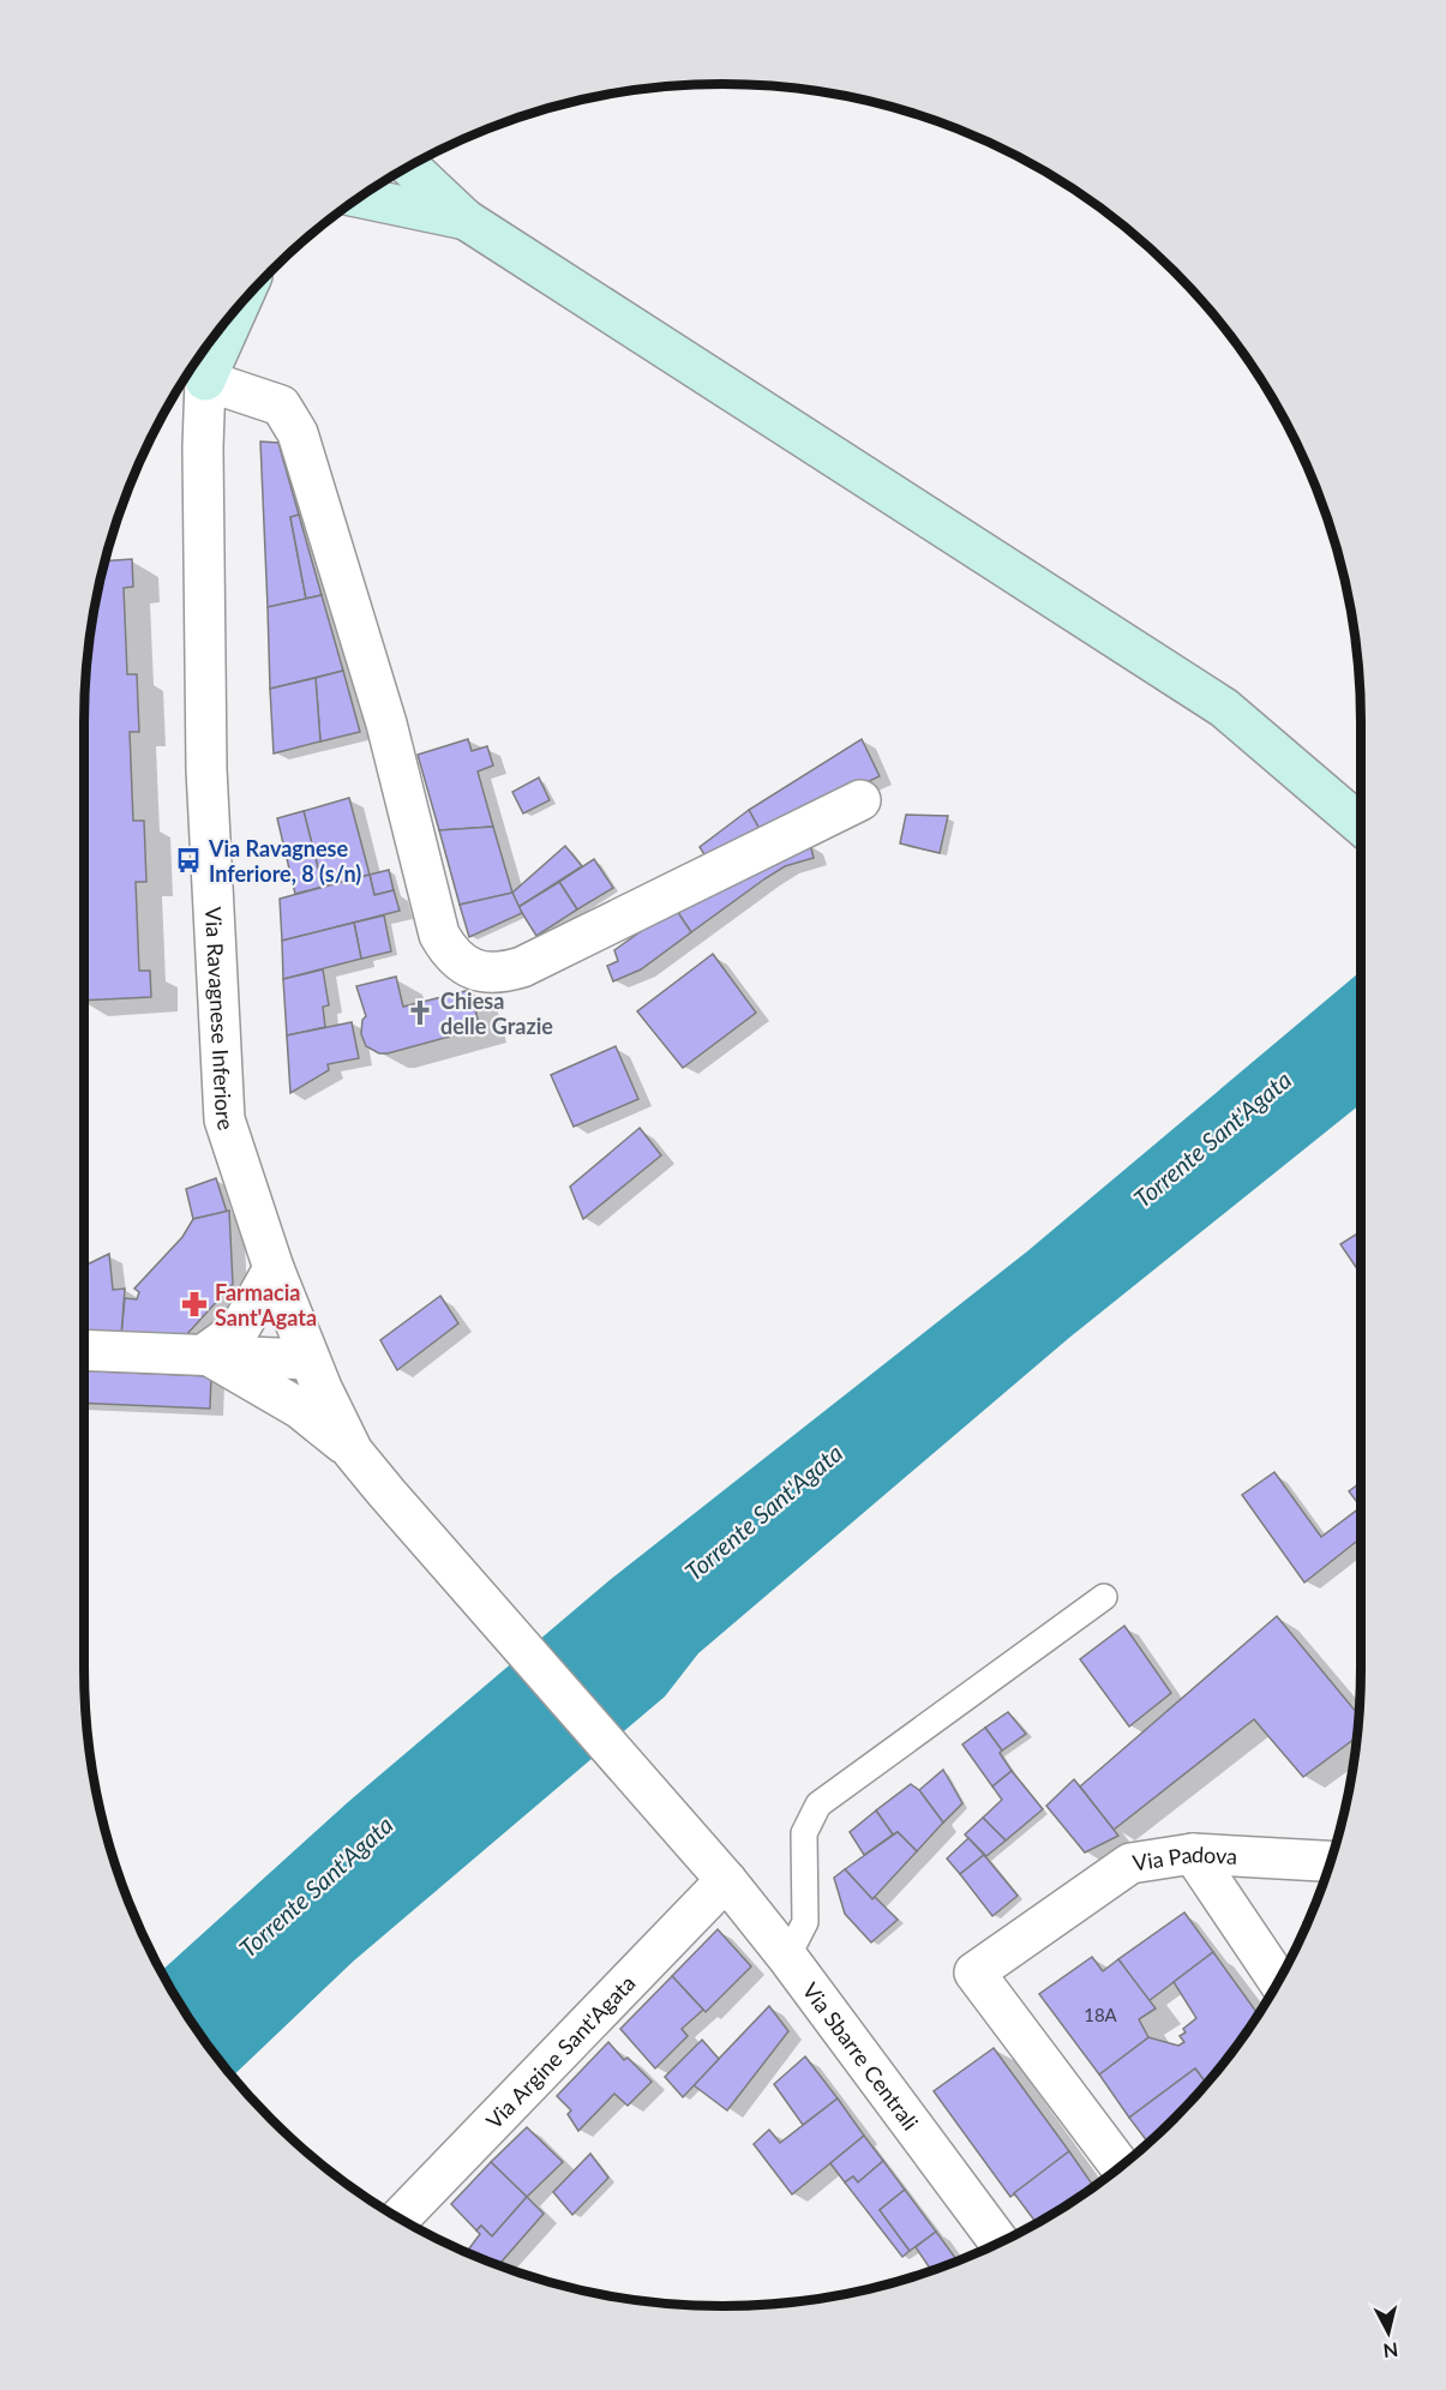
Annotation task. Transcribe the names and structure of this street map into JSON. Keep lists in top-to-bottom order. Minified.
{"streets":{"street":["Via Ravagnese Inferiore","Via Padova","Via Argine Sant'Agata","Via Sbarre Centrali"]},"crossings":[["Via Ravagnese Inferiore","Via Argine Sant'Agata"],["Via Ravagnese Inferiore","Via Sbarre Centrali"],["Via Argine Sant'Agata","Via Sbarre Centrali"]],"water":["Torrente Sant'Agata"],"places":{"bus stop":["Via Ravagnese Inferiore, 8 (s/n)"],"church":["Chiesa delle Grazie"],"pharmacy":["Farmacia Sant'Agata"]},"house_numbers":["18A"],"north":"bottom"}
